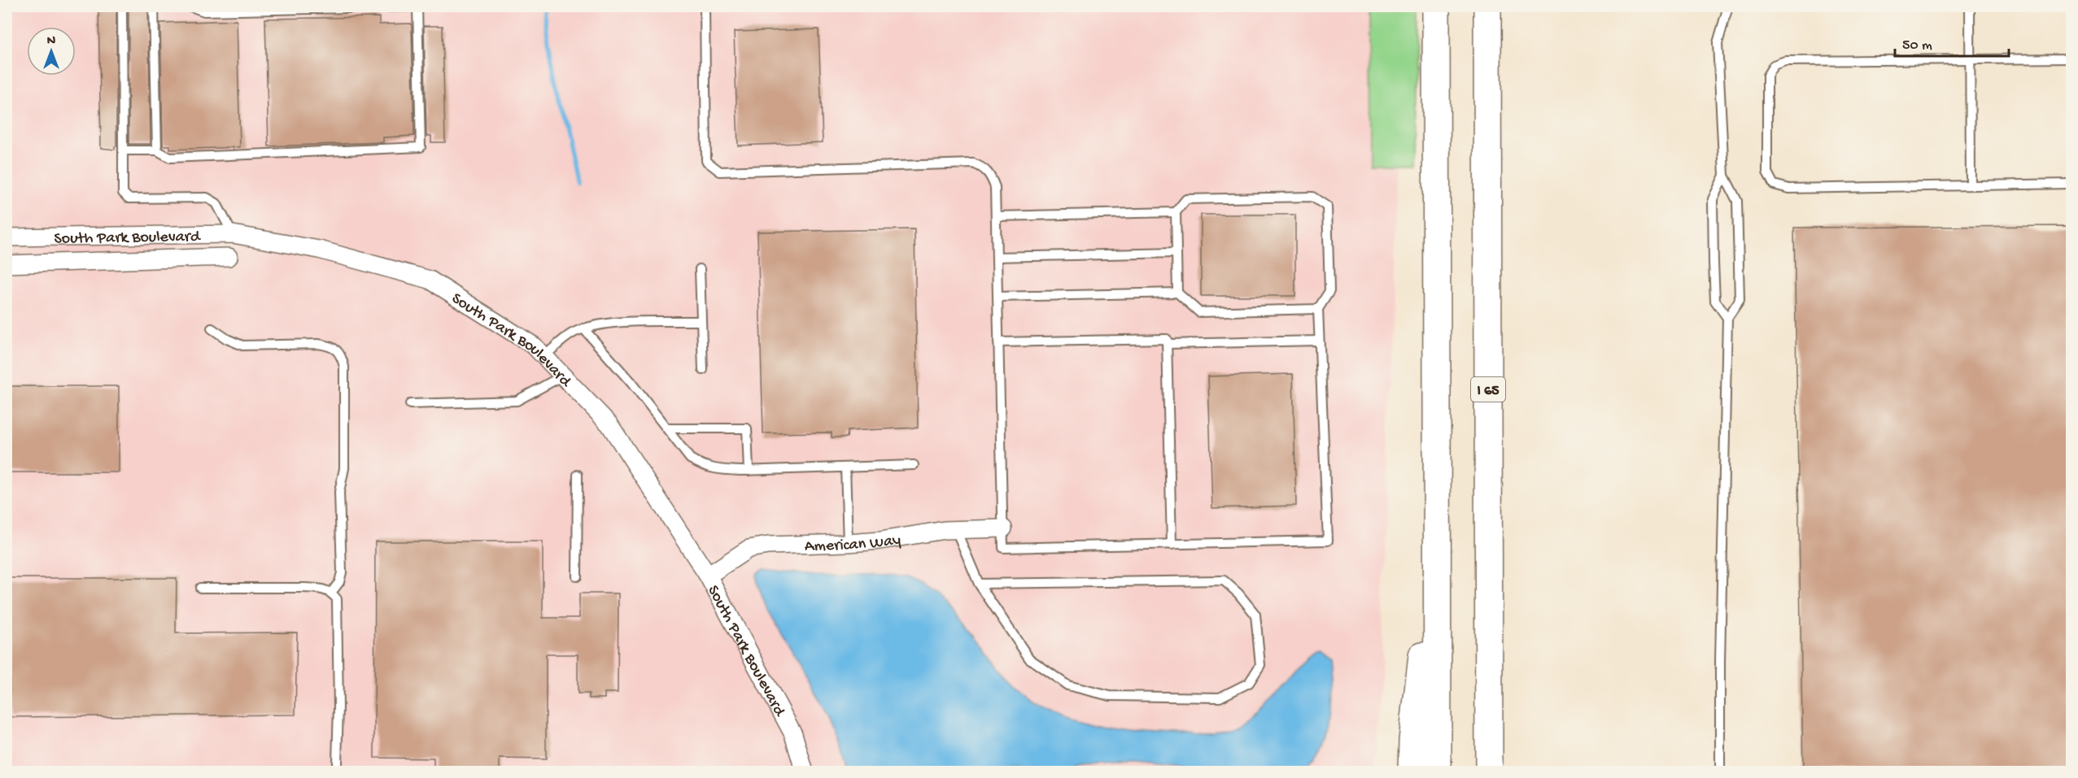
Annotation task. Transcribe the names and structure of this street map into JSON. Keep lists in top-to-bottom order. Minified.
{"streets":{"highway":["I 65"],"street":["South Park Boulevard","American Way"]},"crossings":[["South Park Boulevard","American Way"]],"scale_bar":"50 m","north":"top"}
